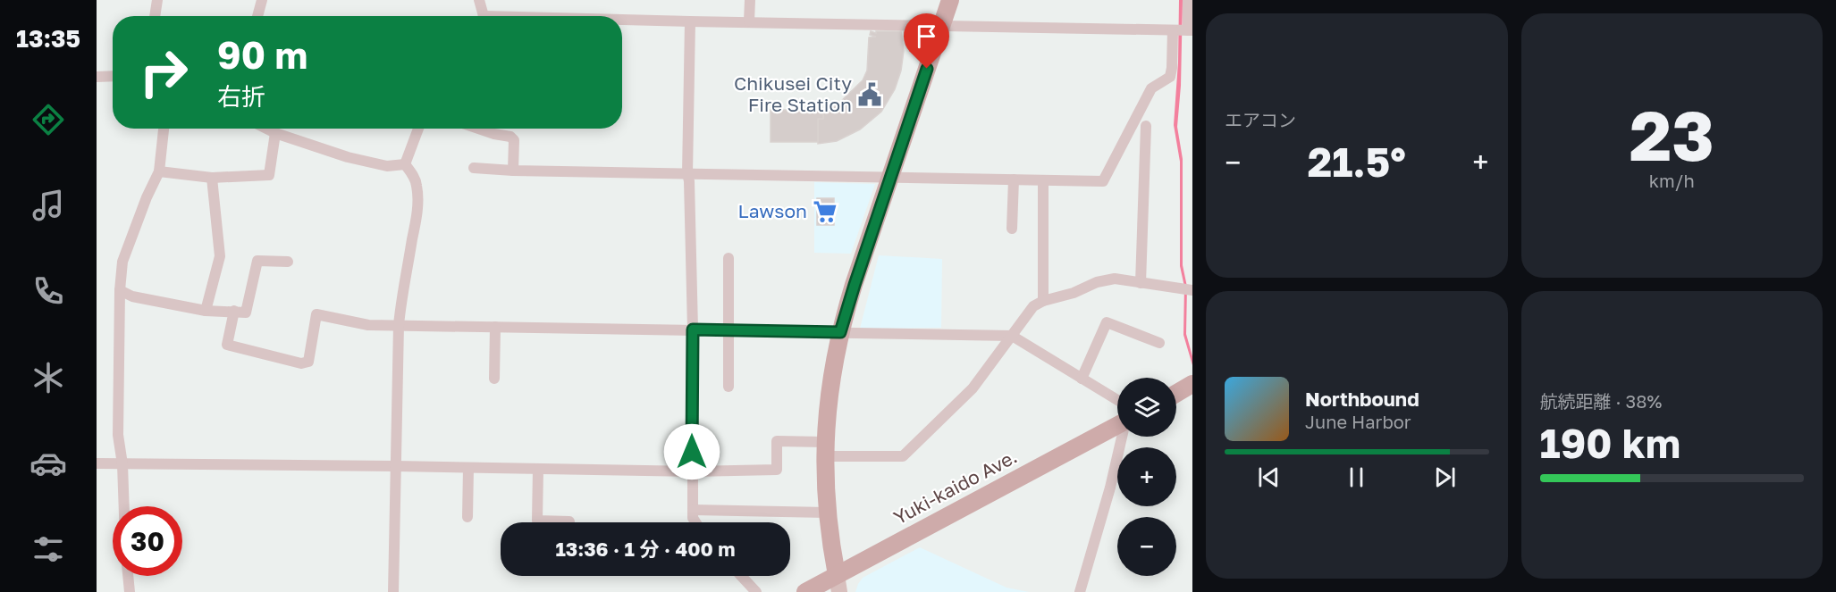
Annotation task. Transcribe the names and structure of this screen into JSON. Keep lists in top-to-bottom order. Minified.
{"streets":{"main road":["Yuki-kaido Ave."]},"places":{"public building":["Chikusei City Fire Station"],"supermarket":["Lawson"]},"page":{"tabs":"13:35","tile":["エアコン",["23","km/h"],["航続距離 · 38%","190 km"]],"turn":["90 m","右折"],"heat":["−","21.5°","+"],"song":["Northbound","June Harbor"],"map_buttons":["+","−"],"limit":"30","trip":"13:36 · 1 分 · 400 m"}}
